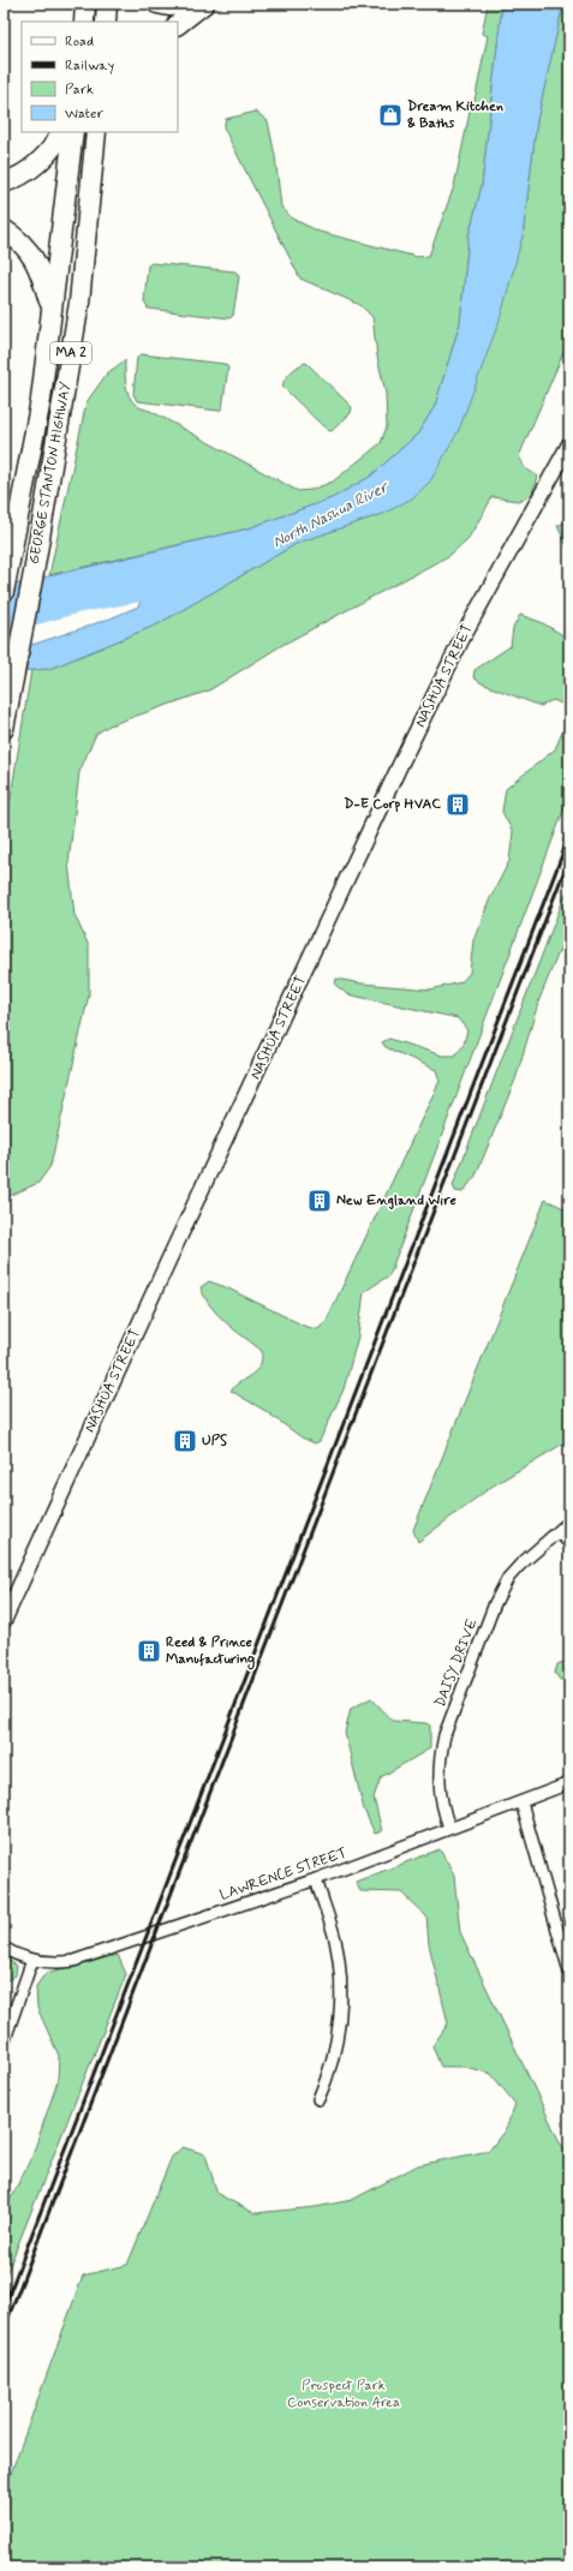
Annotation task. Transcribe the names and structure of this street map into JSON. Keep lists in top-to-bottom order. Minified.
{"streets":{"highway":["MA 2","GEORGE STANTON HIGHWAY"],"main road":["NASHUA STREET"],"street":["DAISY DRIVE","LAWRENCE STREET"]},"crossings":[["DAISY DRIVE","LAWRENCE STREET"]],"water":["North Nashua River"],"parks":["Prospect Park Conservation Area"],"places":{"shop":["Dream Kitchen & Baths"],"building":["D-E Corp HVAC","New England Wire","UPS","Reed & Prince Manufacturing"]},"legend":["Road","Railway","Park","Water"]}
